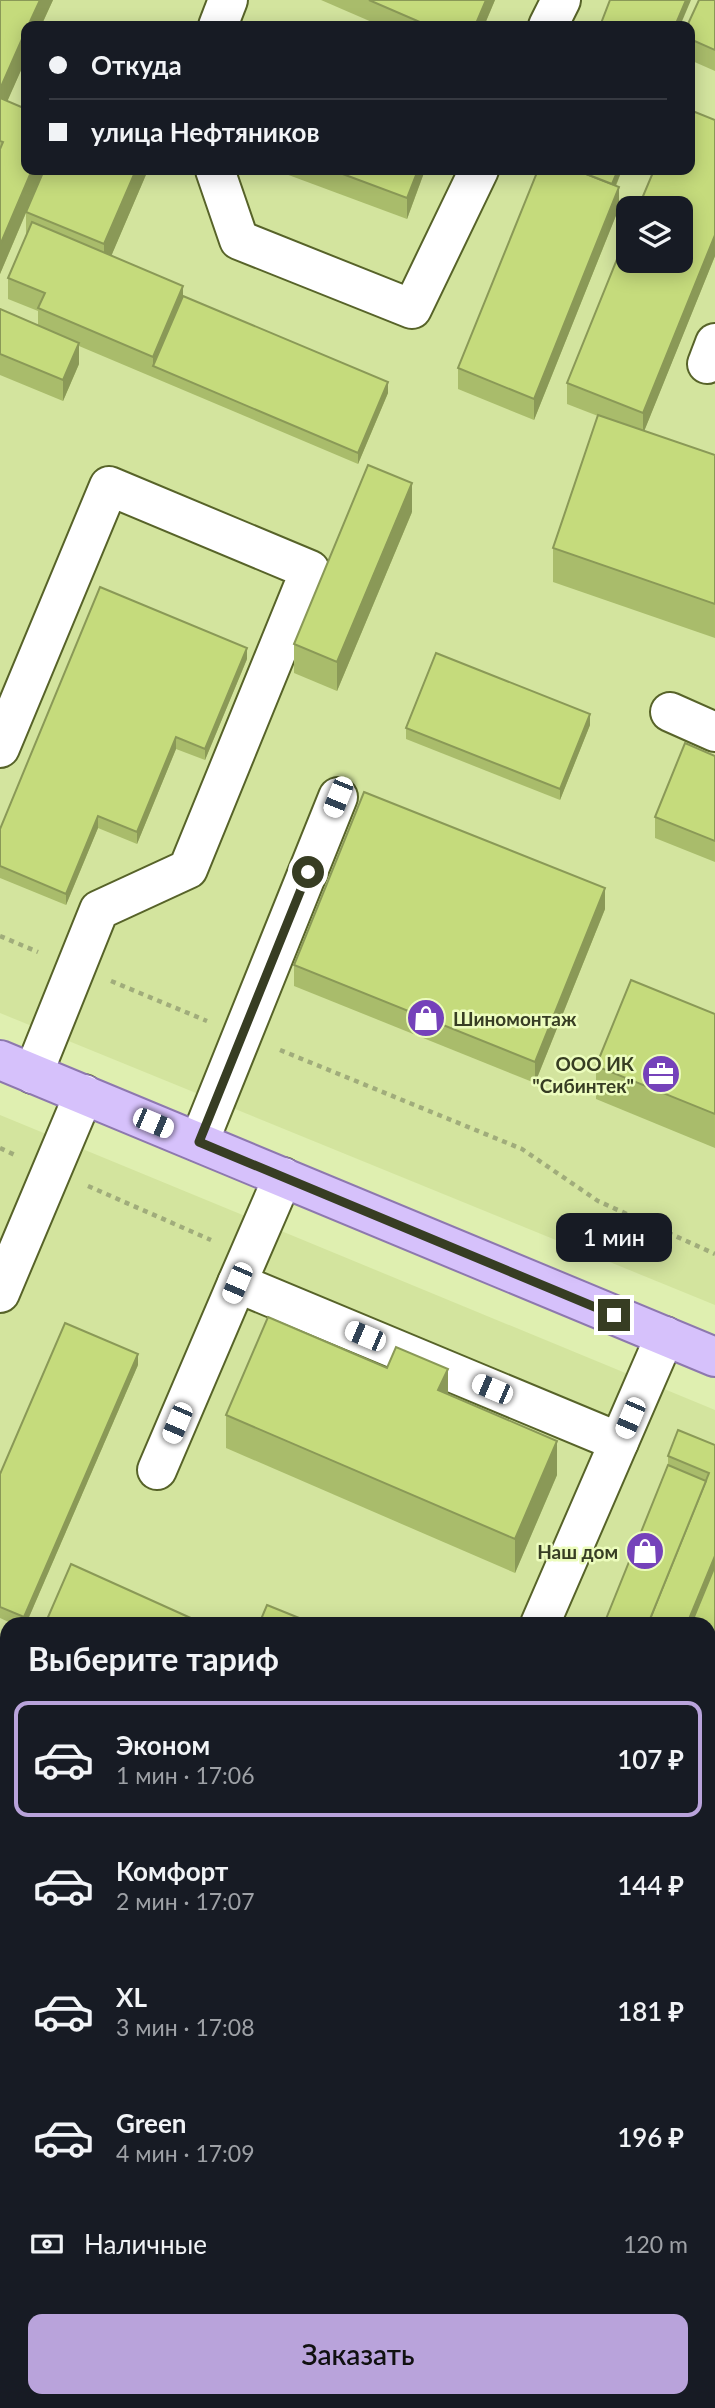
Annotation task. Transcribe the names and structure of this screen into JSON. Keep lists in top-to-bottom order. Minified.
{"places":{"shop":["Шиномонтаж","Наш дом"],"office":["ООО ИК \"Сибинтек\""]},"page":{"banner":["Откуда","улица Нефтяников"],"bubble":"1 мин","heading":"Выберите тариф","list":[{"name":"Эконом","note":"1 мин · 17:06","value":"107 ₽"},{"name":"Комфорт","note":"2 мин · 17:07","value":"144 ₽"},{"name":"XL","note":"3 мин · 17:08","value":"181 ₽"},{"name":"Green","note":"4 мин · 17:09","value":"196 ₽"}],"pay":["Наличные","120 m"],"buttons":"Заказать"}}
